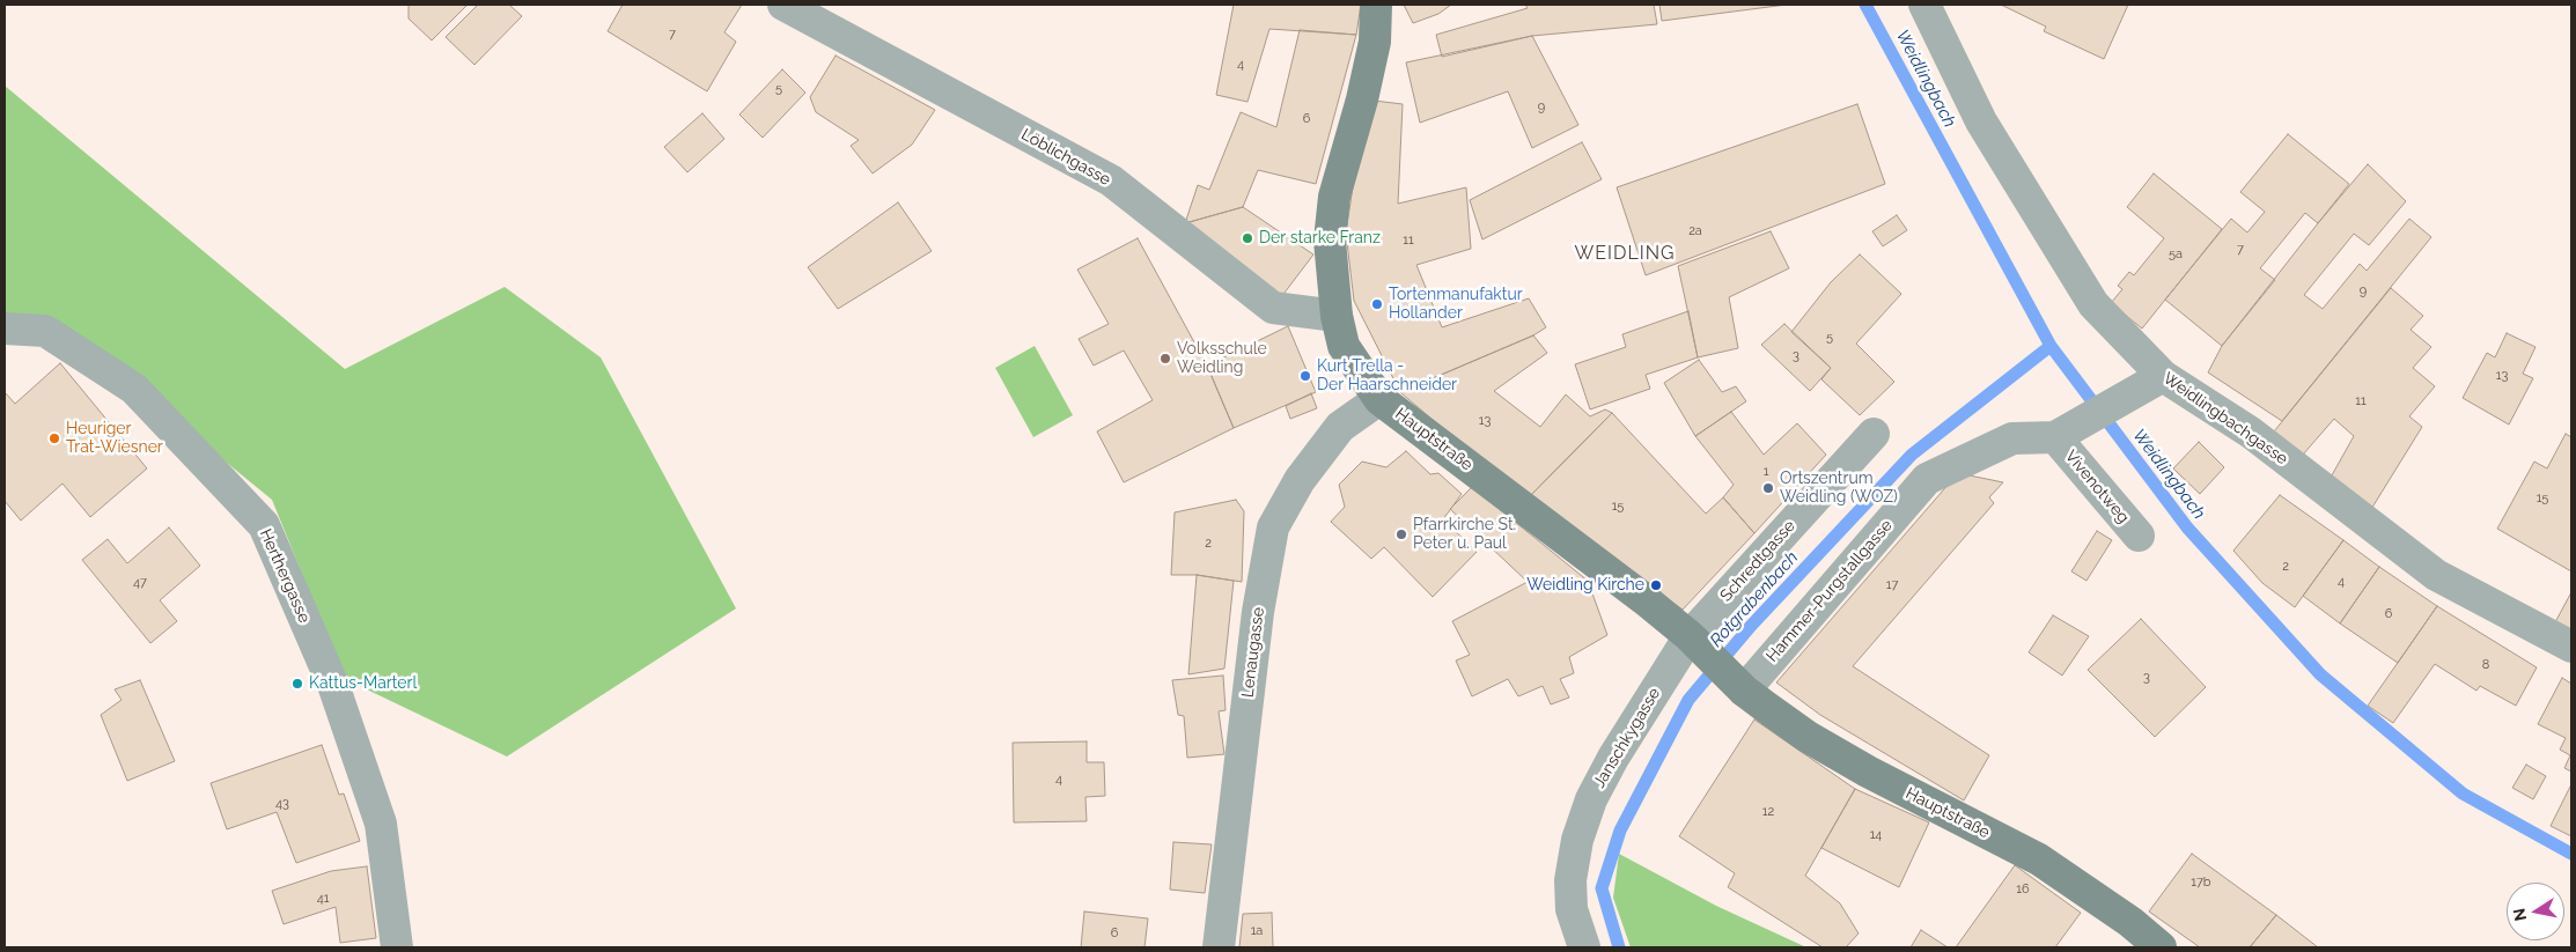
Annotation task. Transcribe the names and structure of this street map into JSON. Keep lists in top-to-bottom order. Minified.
{"streets":{"main road":["Hauptstraße"],"street":["Löblichgasse","Weidlingbachgasse","Vivenotweg","Schredtgasse","Herthergasse","Hammer-Purgstallgasse","Lenaugasse","Janschkygasse"]},"crossings":[["Löblichgasse","Hauptstraße"],["Weidlingbachgasse","Hammer-Purgstallgasse"],["Hauptstraße","Schredtgasse"],["Hauptstraße","Hammer-Purgstallgasse"],["Hauptstraße","Lenaugasse"],["Hauptstraße","Janschkygasse"],["Vivenotweg","Hammer-Purgstallgasse"],["Schredtgasse","Janschkygasse"]],"districts":["WEIDLING"],"water":["Weidlingbach","Rotgrabenbach"],"places":["Der starke Franz","Tortenmanufaktur Hollander","Volksschule Weidling","Kurt Trella - Der Haarschneider","Heuriger Trat-Wiesner","Ortszentrum Weidling (WOZ)","Pfarrkirche St. Peter u. Paul","Weidling Kirche","Kattus-Marterl"],"house_numbers":["7","4","5","9","6","2a","11","7","5a","9","5","3","13","11","13","1","15","15","2","2","4","47","17","6","8","3","4","43","12","14","17b","16","41","1a","6"],"north":"left"}
